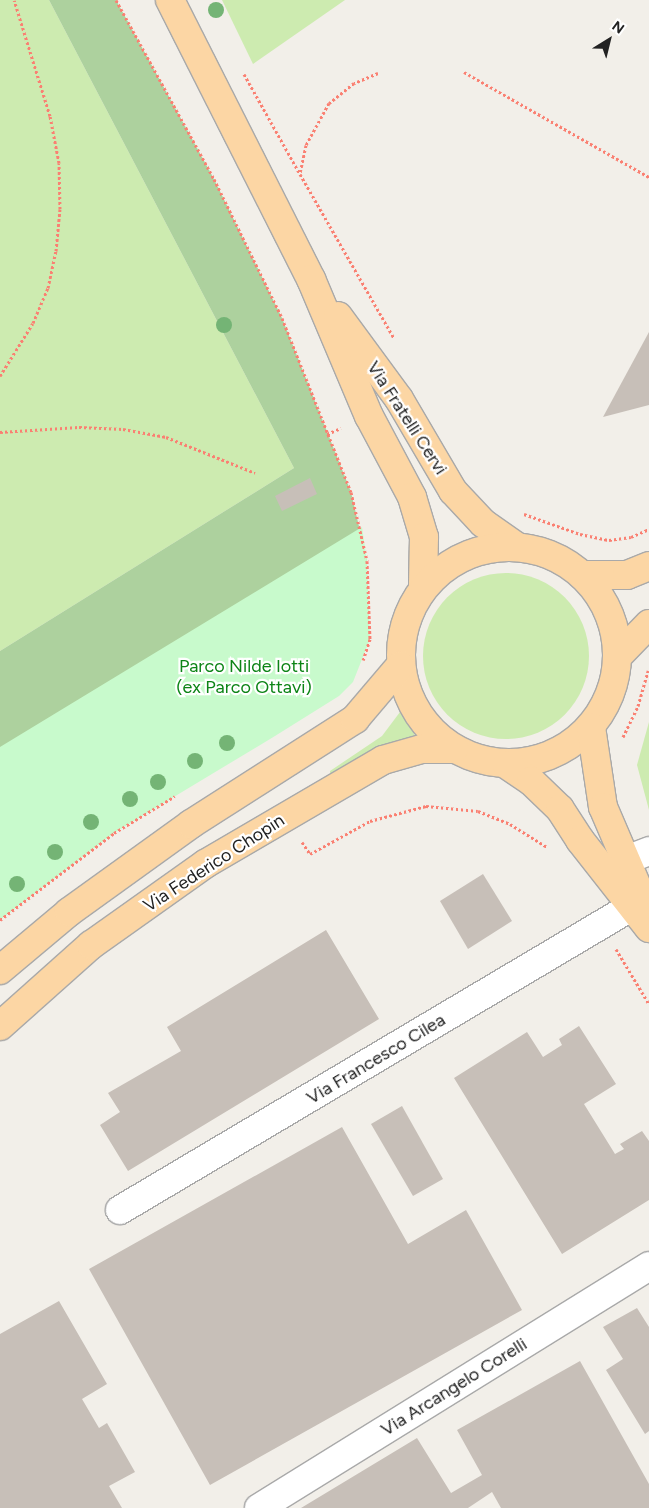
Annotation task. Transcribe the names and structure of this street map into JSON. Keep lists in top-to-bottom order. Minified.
{"streets":{"main road":["Via Fratelli Cervi","Via Federico Chopin"],"street":["Via Francesco Cilea","Via Arcangelo Corelli"]},"crossings":[["Via Fratelli Cervi","Via Federico Chopin"],["Via Fratelli Cervi","Via Francesco Cilea"]],"parks":["Parco Nilde Iotti (ex Parco Ottavi)"],"north":"top right"}
